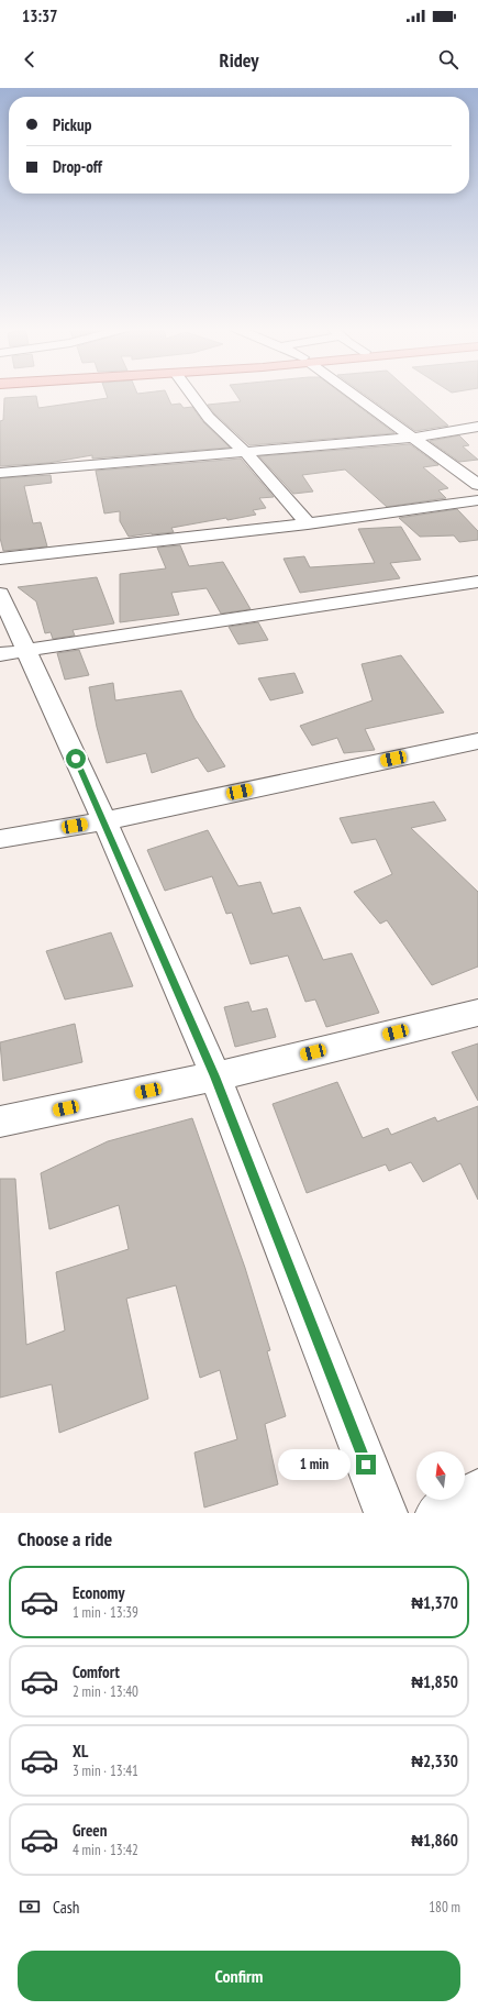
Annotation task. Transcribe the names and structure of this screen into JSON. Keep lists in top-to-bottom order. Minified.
{"north":"top","page":{"status":"13:37","header":"Ridey","banner":["Pickup","Drop-off"],"bubble":"1 min","heading":"Choose a ride","list":[{"name":"Economy","note":"1 min · 13:39","value":"₦1,370"},{"name":"Comfort","note":"2 min · 13:40","value":"₦1,850"},{"name":"XL","note":"3 min · 13:41","value":"₦2,330"},{"name":"Green","note":"4 min · 13:42","value":"₦1,860"}],"pay":["Cash","180 m"],"buttons":"Confirm"}}
